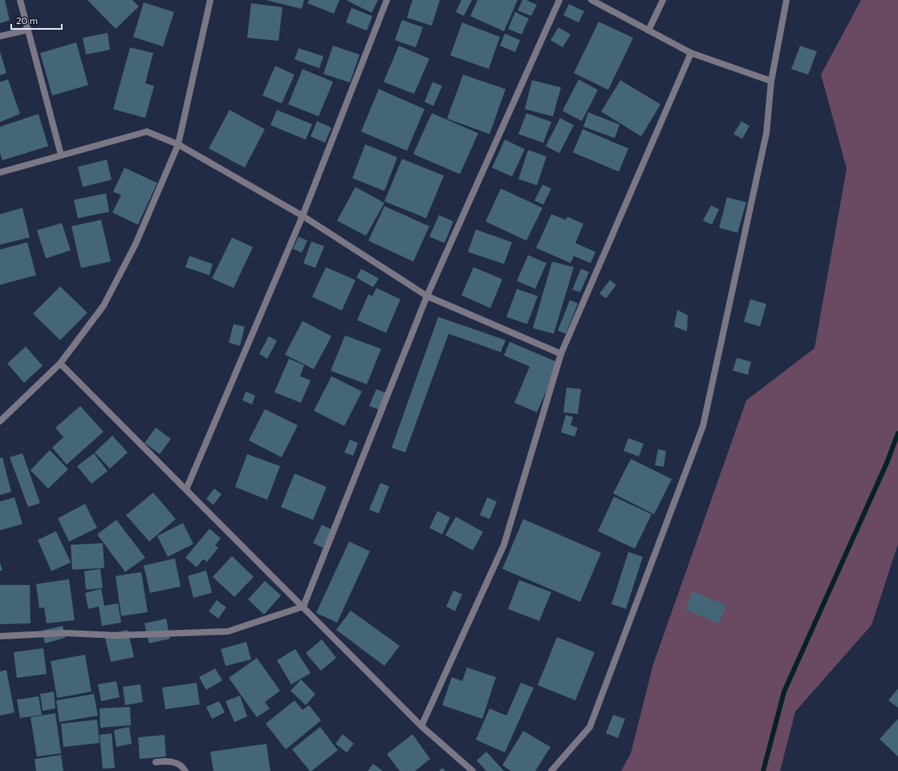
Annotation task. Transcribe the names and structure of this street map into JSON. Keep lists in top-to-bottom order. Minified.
{"scale_bar":"20 m"}
